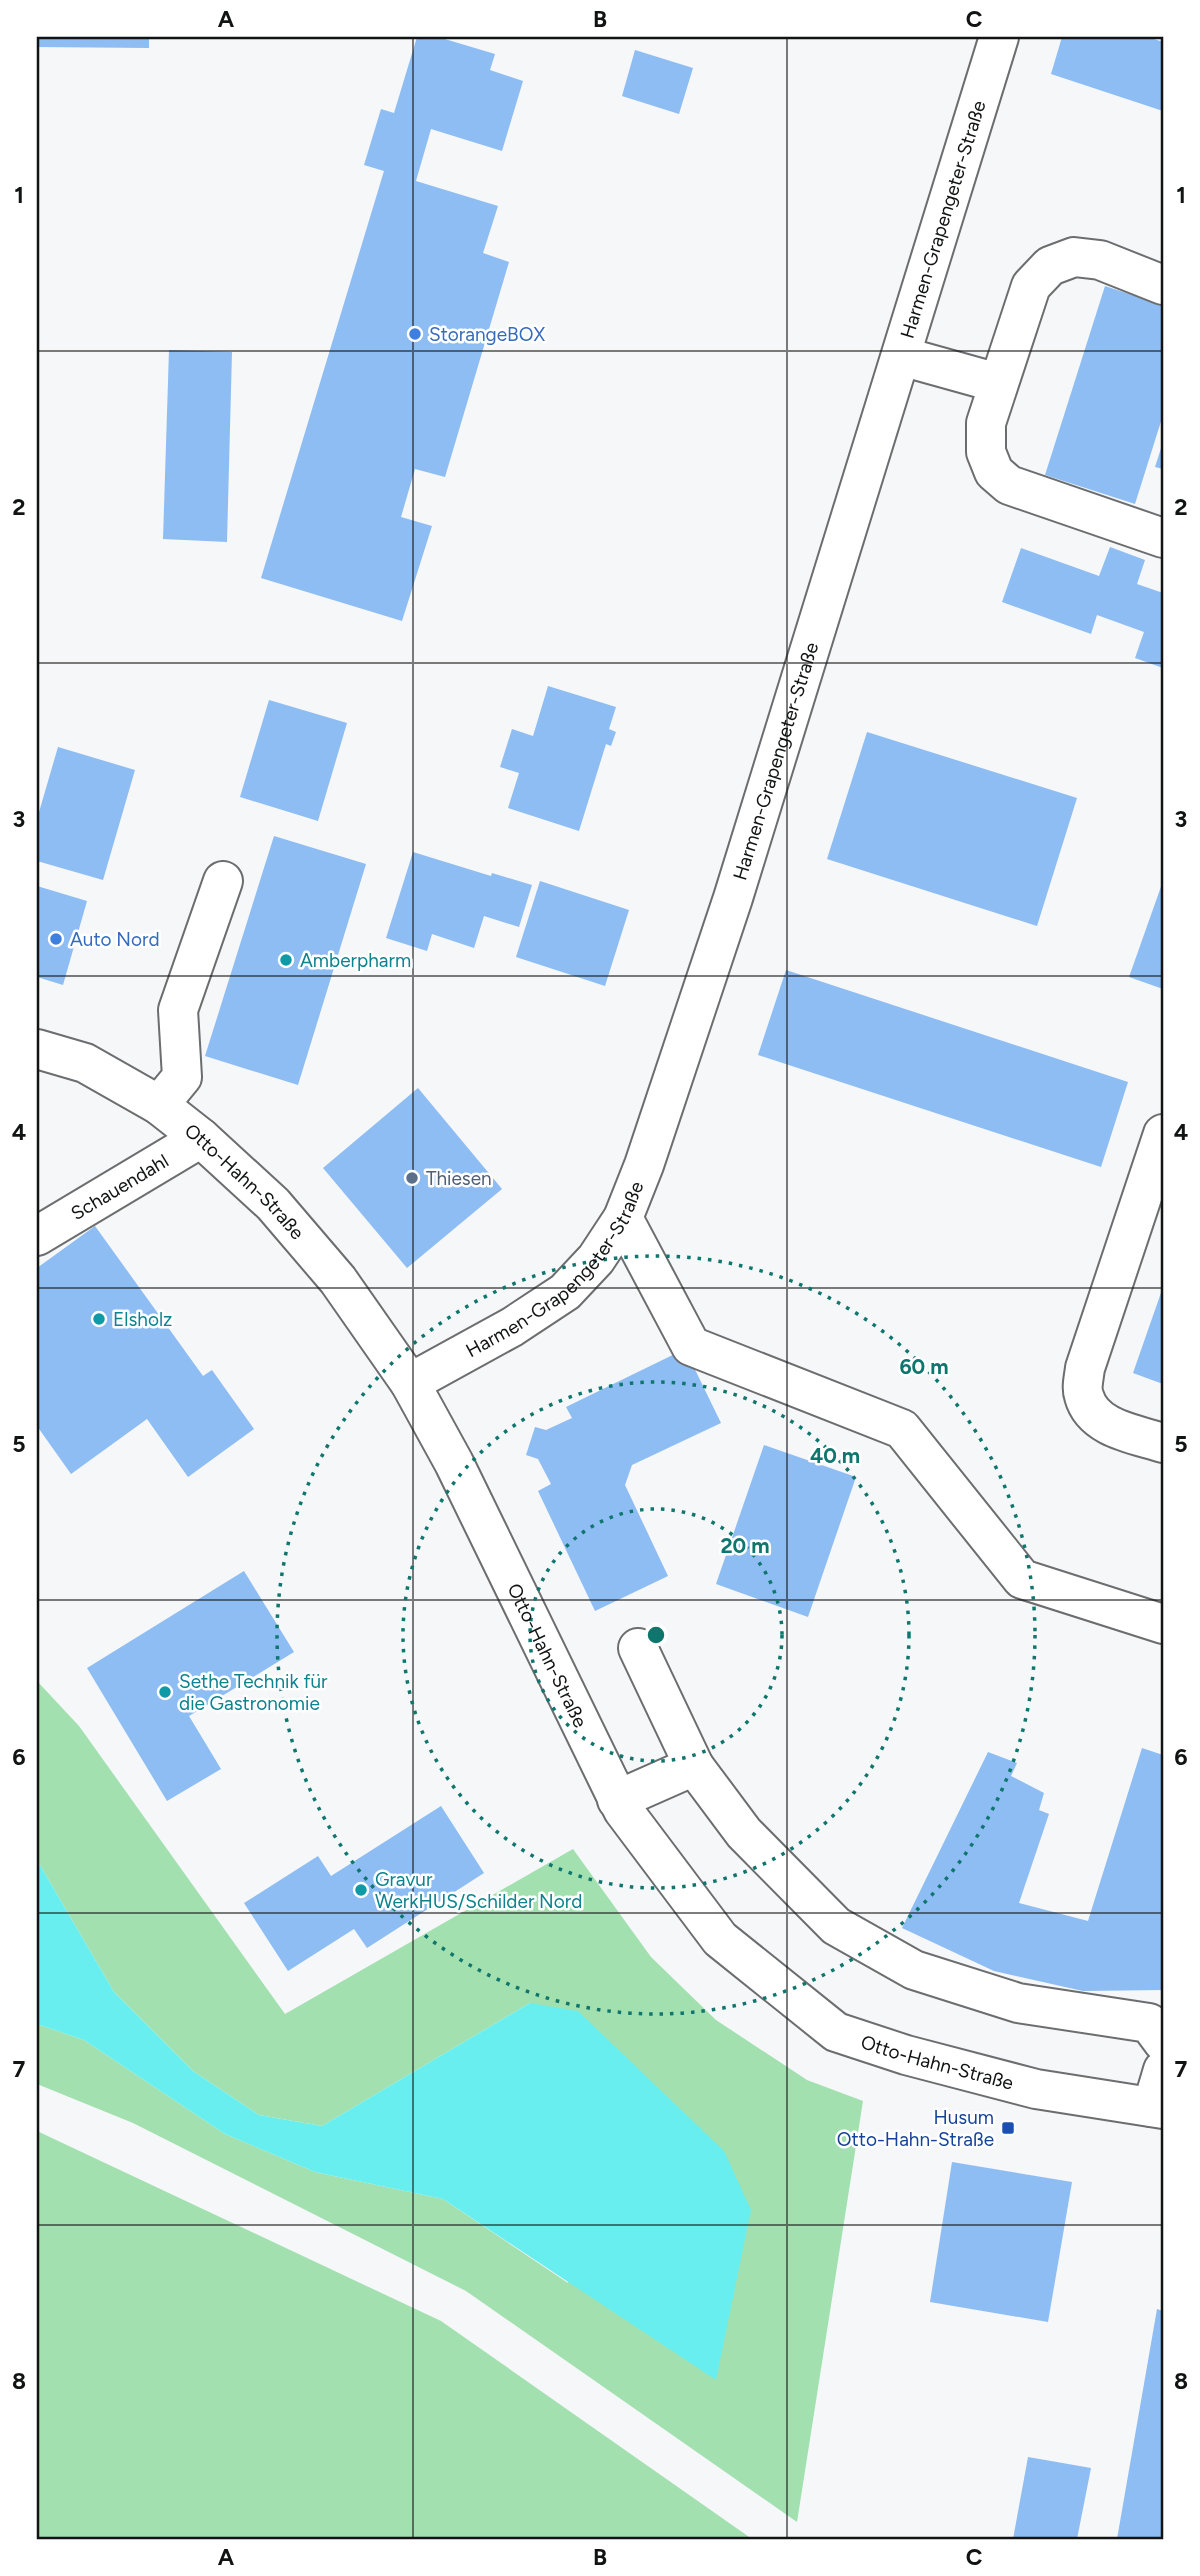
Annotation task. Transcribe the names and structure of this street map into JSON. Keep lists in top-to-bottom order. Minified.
{"streets":{"street":["Harmen-Grapengeter-Straße","Otto-Hahn-Straße","Schauendahl"]},"crossings":[["Harmen-Grapengeter-Straße","Otto-Hahn-Straße"],["Otto-Hahn-Straße","Schauendahl"]],"places":{"other":["StorangeBOX","Auto Nord","Amberpharm","Thiesen","Elsholz","Sethe Technik für die Gastronomie","Gravur WerkHUS/Schilder Nord"],"transit":["Husum Otto-Hahn-Straße"]},"grid":{"columns":["A","B","C"],"rows":["1","2","3","4","5","6","7","8"]},"rings":["60 m","40 m","20 m"]}
